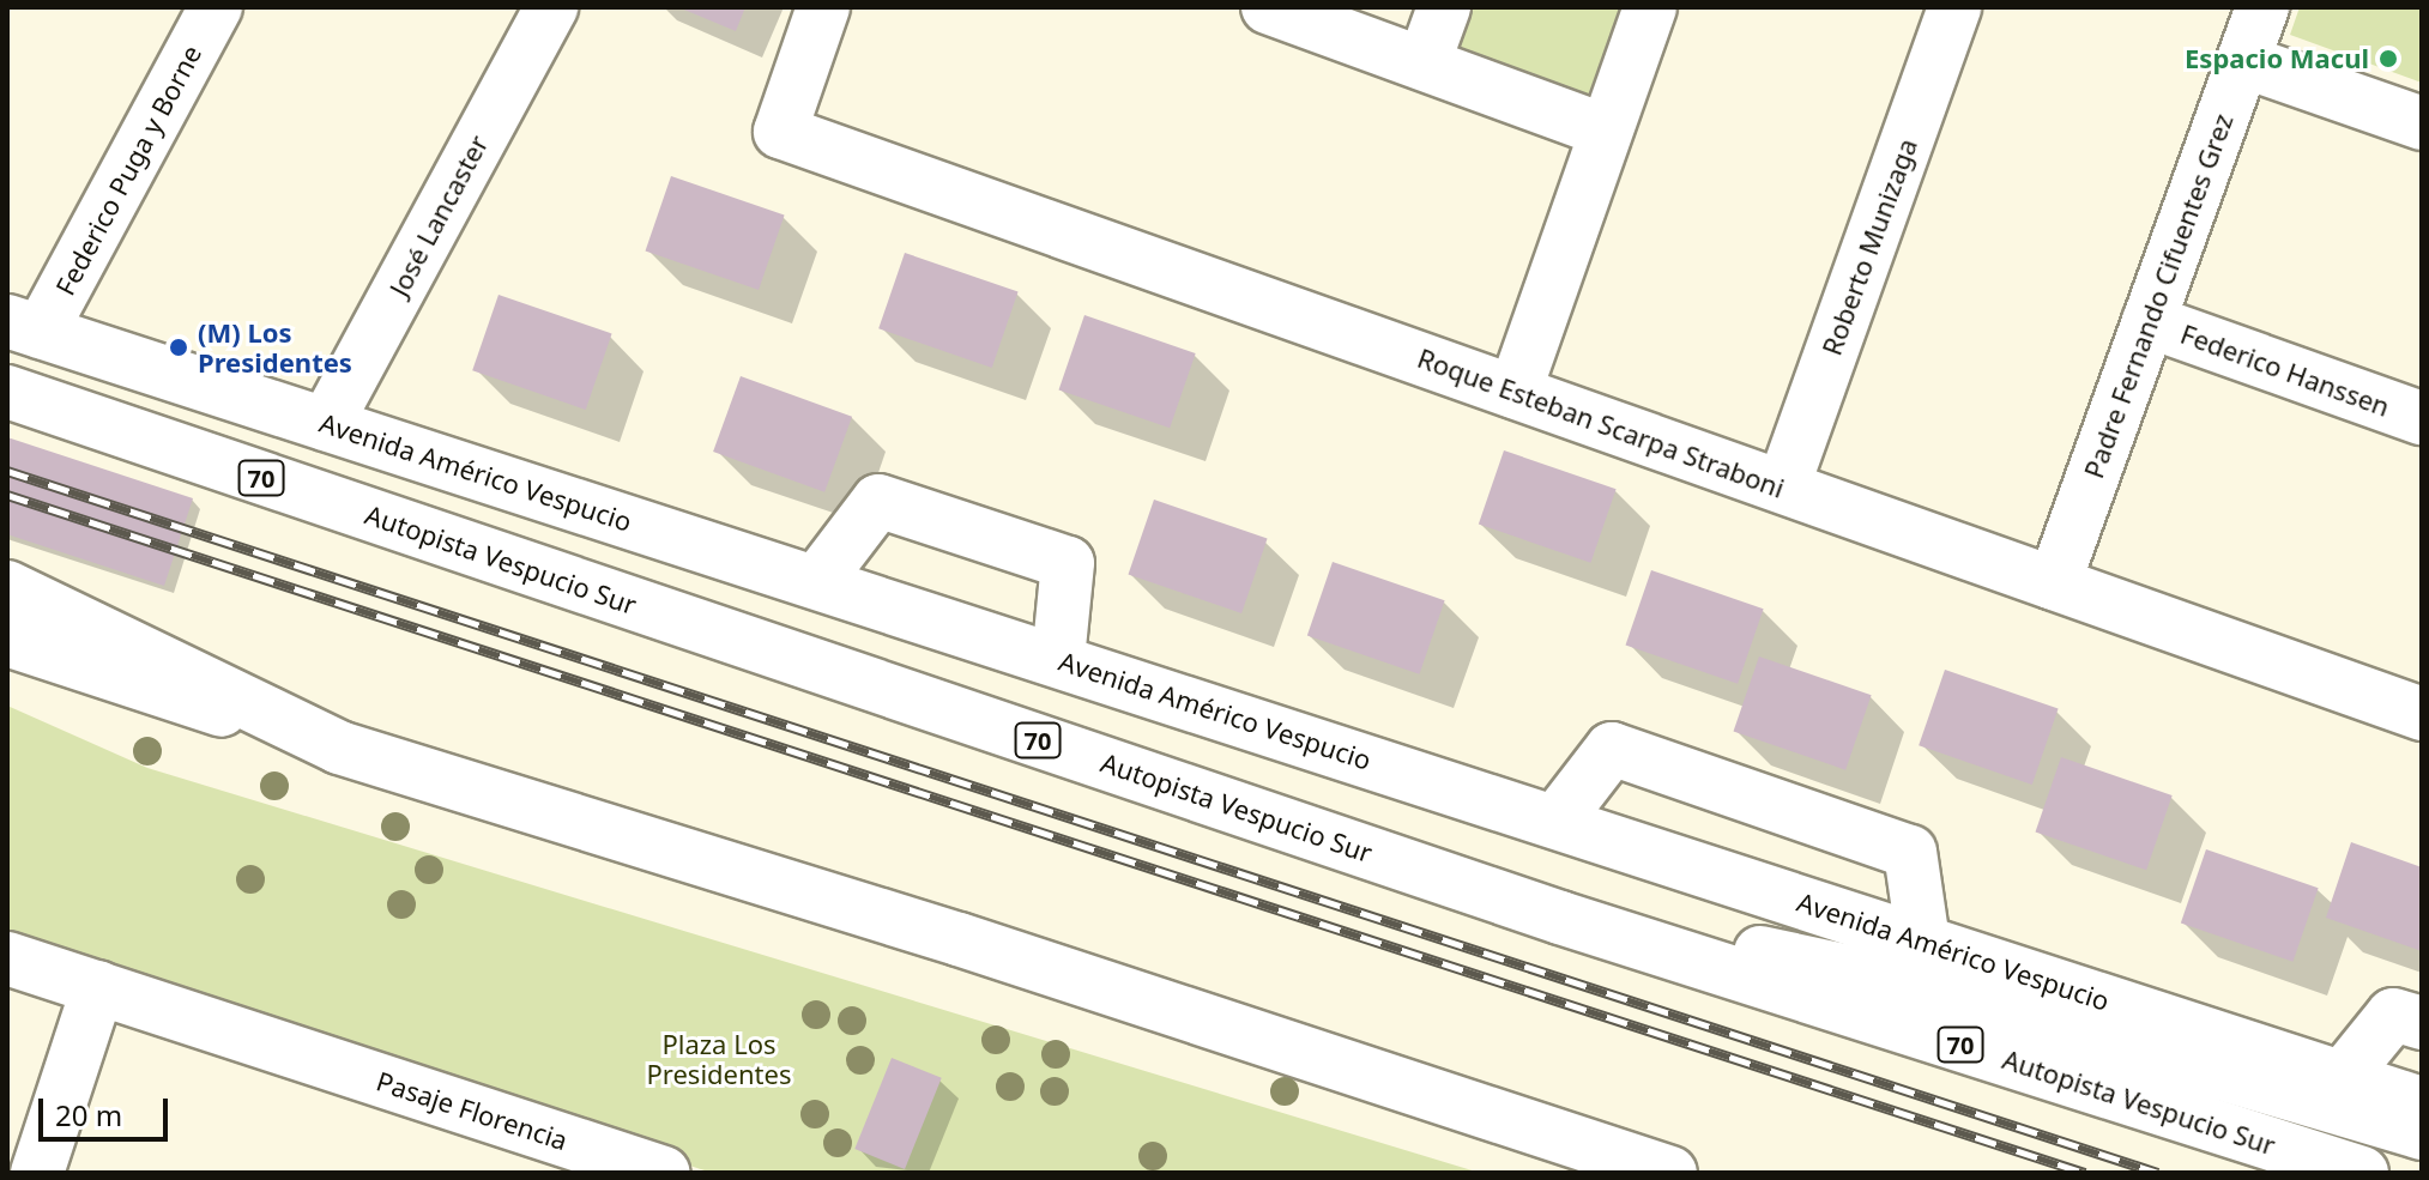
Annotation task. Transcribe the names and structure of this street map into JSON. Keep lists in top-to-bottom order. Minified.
{"streets":{"main road":["Federico Puga y Borne","José Lancaster","Roberto Munizaga","Padre Fernando Cifuentes Grez","Federico Hanssen","Roque Esteban Scarpa Straboni","Avenida Américo Vespucio","70","Autopista Vespucio Sur","Pasaje Florencia"]},"crossings":[["Federico Puga y Borne","Avenida Américo Vespucio"],["José Lancaster","Avenida Américo Vespucio"],["Roberto Munizaga","Roque Esteban Scarpa Straboni"],["Padre Fernando Cifuentes Grez","Federico Hanssen"],["Padre Fernando Cifuentes Grez","Roque Esteban Scarpa Straboni"]],"parks":["Plaza Los Presidentes"],"places":["Espacio Macul","(M) Los Presidentes"],"scale_bar":"20 m"}
